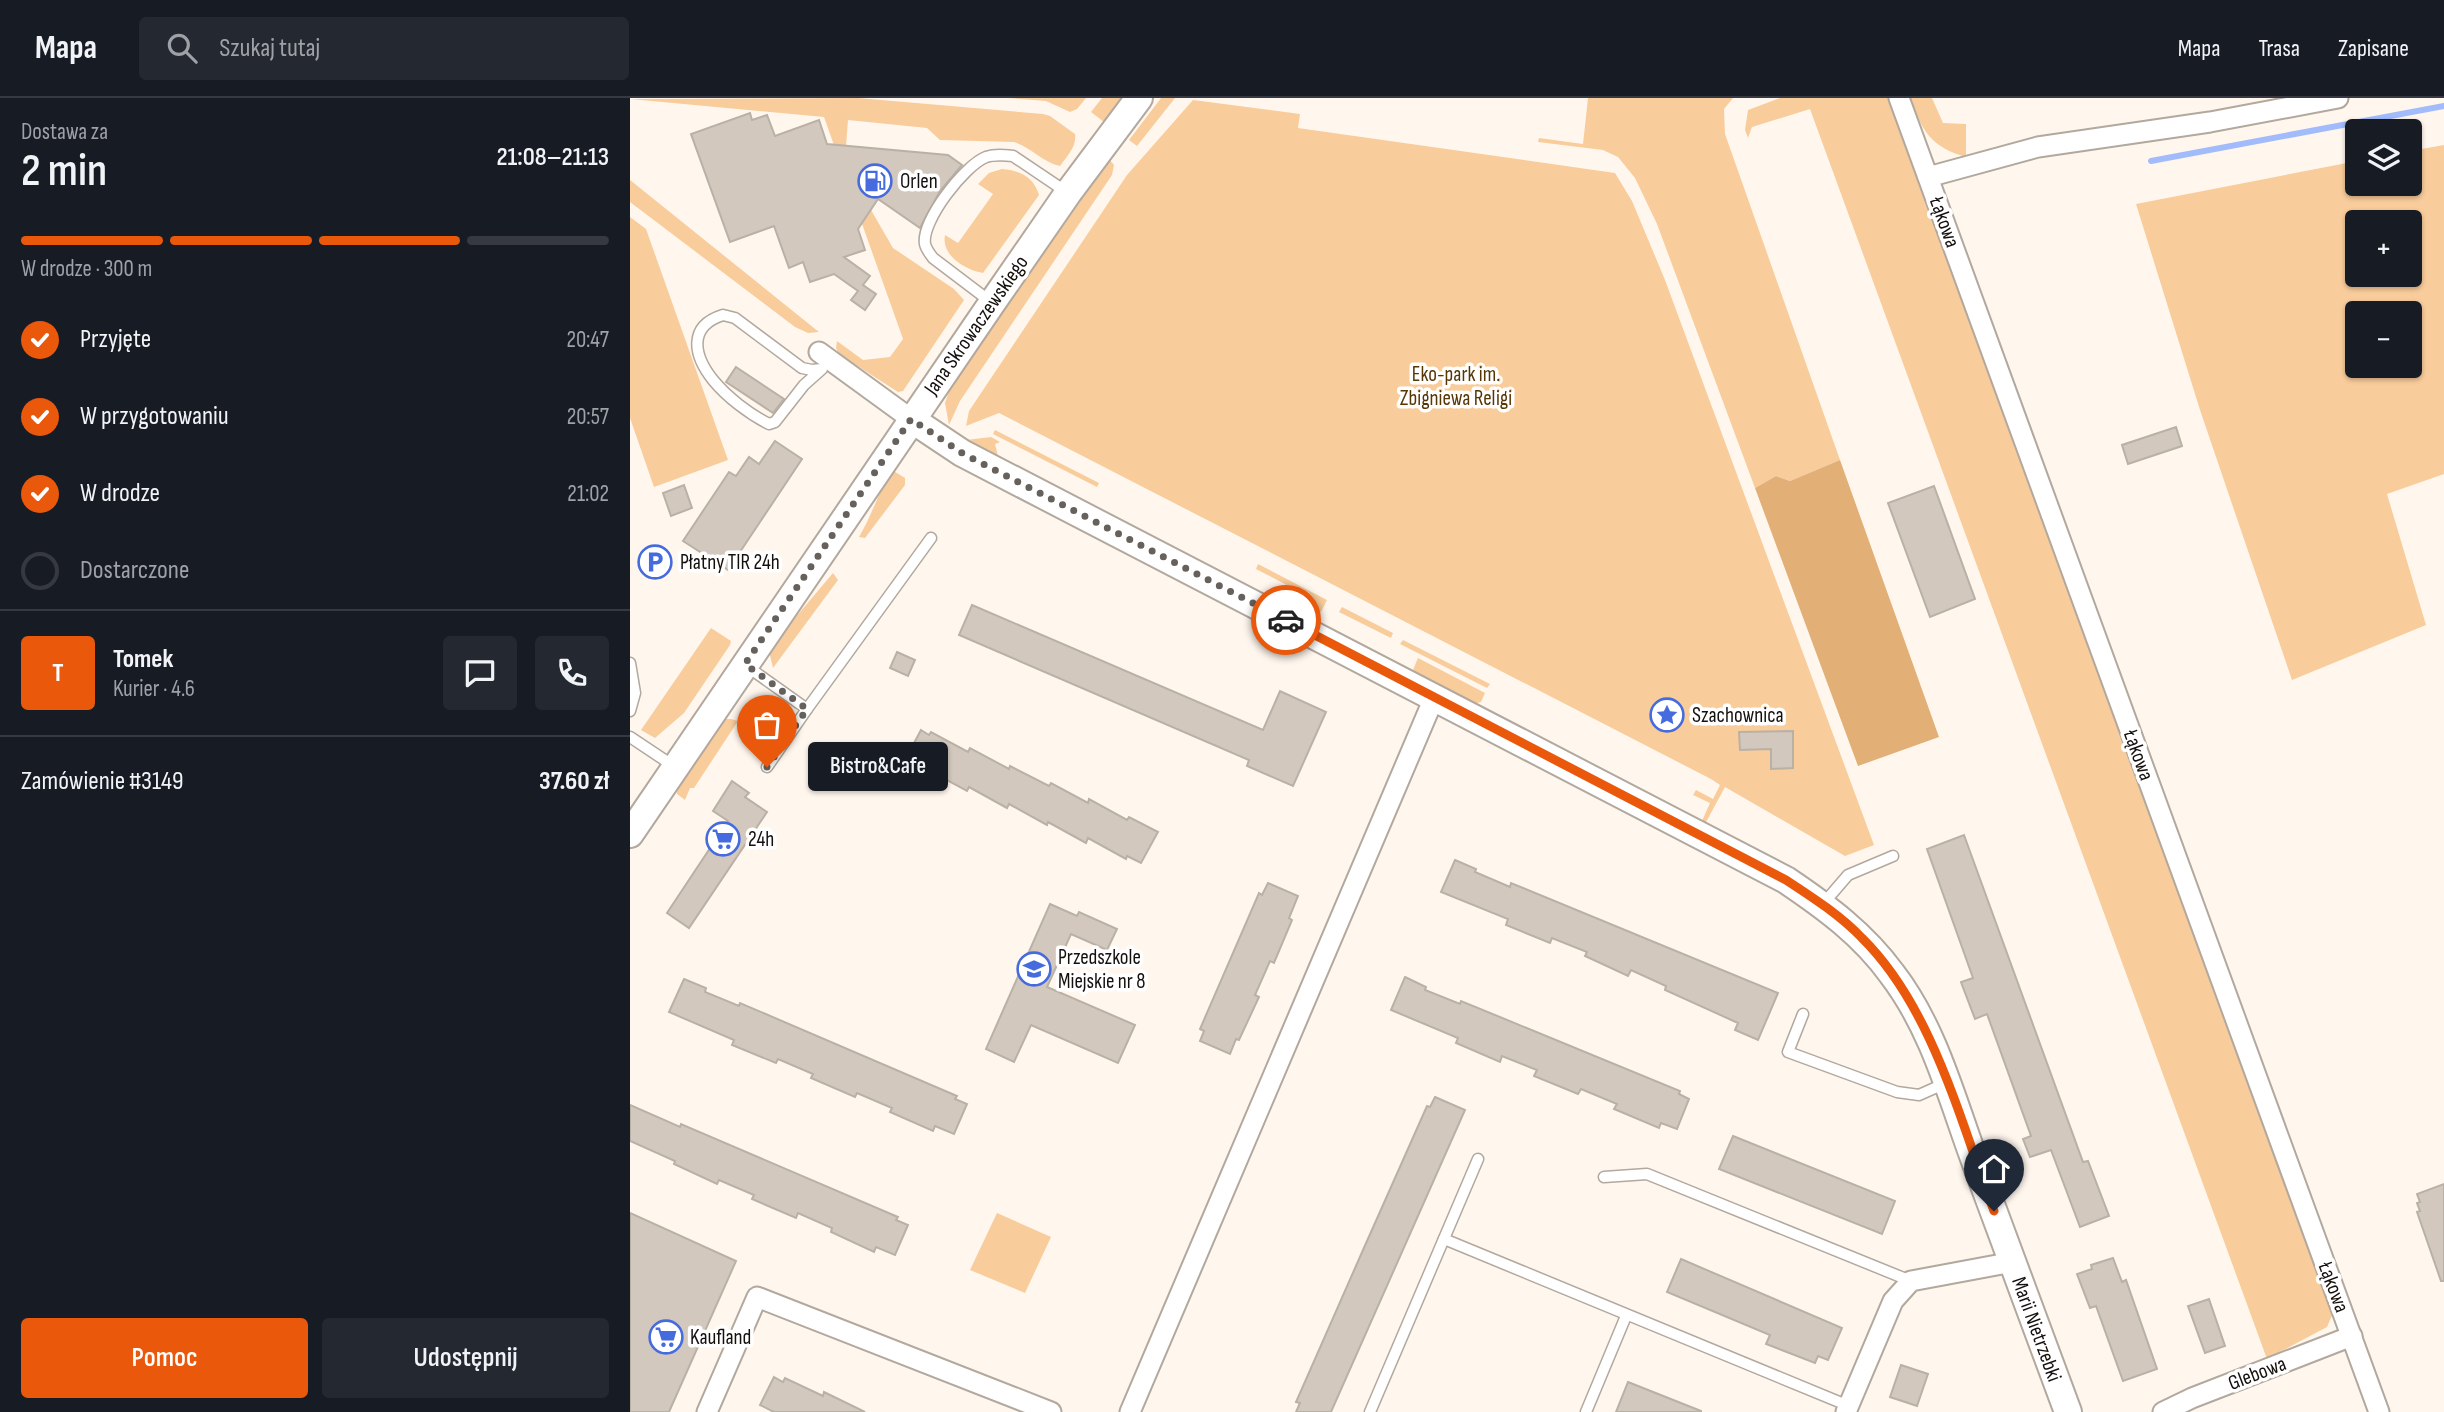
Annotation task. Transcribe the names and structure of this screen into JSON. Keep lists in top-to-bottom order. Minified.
{"streets":{"street":["Łąkowa","Jana Skrowaczewskiego","Marii Nietrzebki","Glebowa"]},"crossings":[["Łąkowa","Glebowa"],["Jana Skrowaczewskiego","Marii Nietrzebki"]],"parks":["Eko-park im. Zbigniewa Religi"],"places":{"fuel station":["Orlen"],"parking":["Płatny TIR 24h"],"place":["Szachownica"],"other":["Bistro&Cafe"],"supermarket":["24h","Kaufland"],"school or university":["Przedszkole Miejskie nr 8"]},"page":{"header":"Mapa","search":"Szukaj tutaj","nav":["Mapa","Trasa","Zapisane"],"heading":["2 min","Dostawa za","21:08–21:13"],"panel":["Tomek","Kurier · 4.6","Zamówienie #3149","37.60 zł"],"map_buttons":["+","−"],"bar":"W drodze · 300 m","list":[["Przyjęte","20:47"],["W przygotowaniu","20:57"],["W drodze","21:02"],"Dostarczone"],"round":"T","bubble":"Bistro&Cafe","buttons":["Pomoc","Udostępnij"]}}
